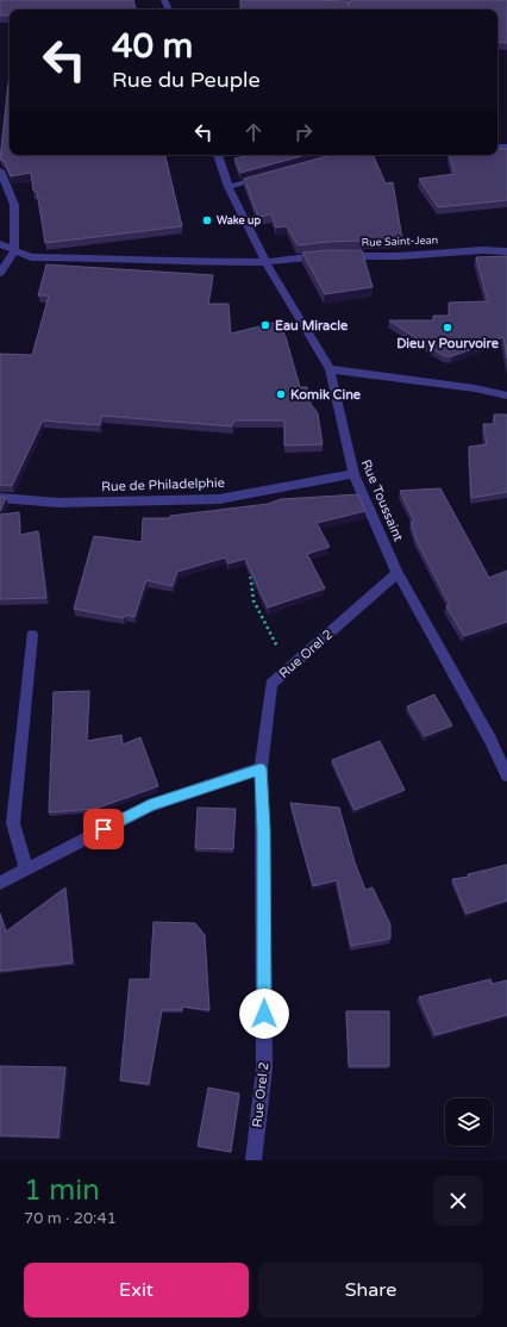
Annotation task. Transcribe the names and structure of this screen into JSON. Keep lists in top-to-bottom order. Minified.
{"streets":{"street":["Rue Saint-Jean","Rue de Philadelphie","Rue Toussaint","Rue Orel 2"]},"crossings":[["Rue Saint-Jean","Rue Toussaint"],["Rue de Philadelphie","Rue Toussaint"],["Rue Toussaint","Rue Orel 2"]],"places":["Wake up","Eau Miracle","Dieu y Pourvoire","Komik Cine"],"page":{"turn":["40 m","Rue du Peuple"],"heading":["1 min","70 m · 20:41"],"buttons":["Exit","Share"]}}
